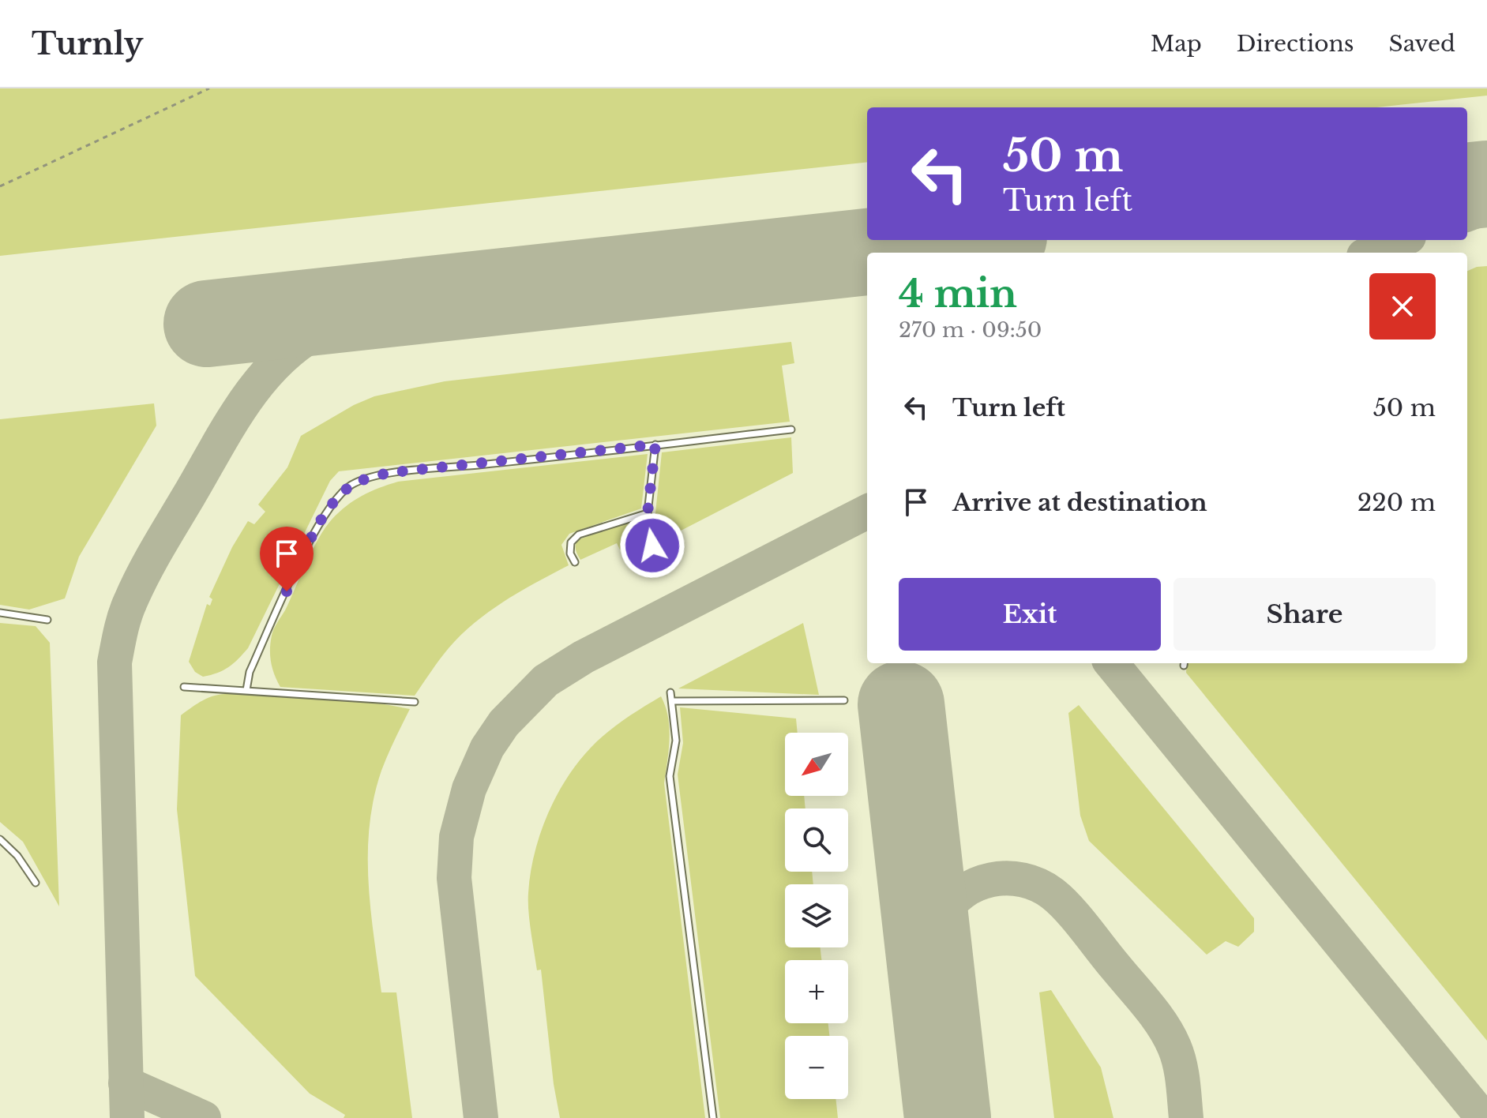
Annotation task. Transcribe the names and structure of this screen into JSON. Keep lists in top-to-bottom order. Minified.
{"north":"bottom left","page":{"header":"Turnly","nav":["Map","Directions","Saved"],"turn":["50 m","Turn left"],"heading":["4 min","270 m · 09:50"],"list":[{"name":"Turn left","value":"50 m"},{"name":"Arrive at destination","value":"220 m"}],"buttons":["Exit","Share"],"map_buttons":["+","−"]}}
